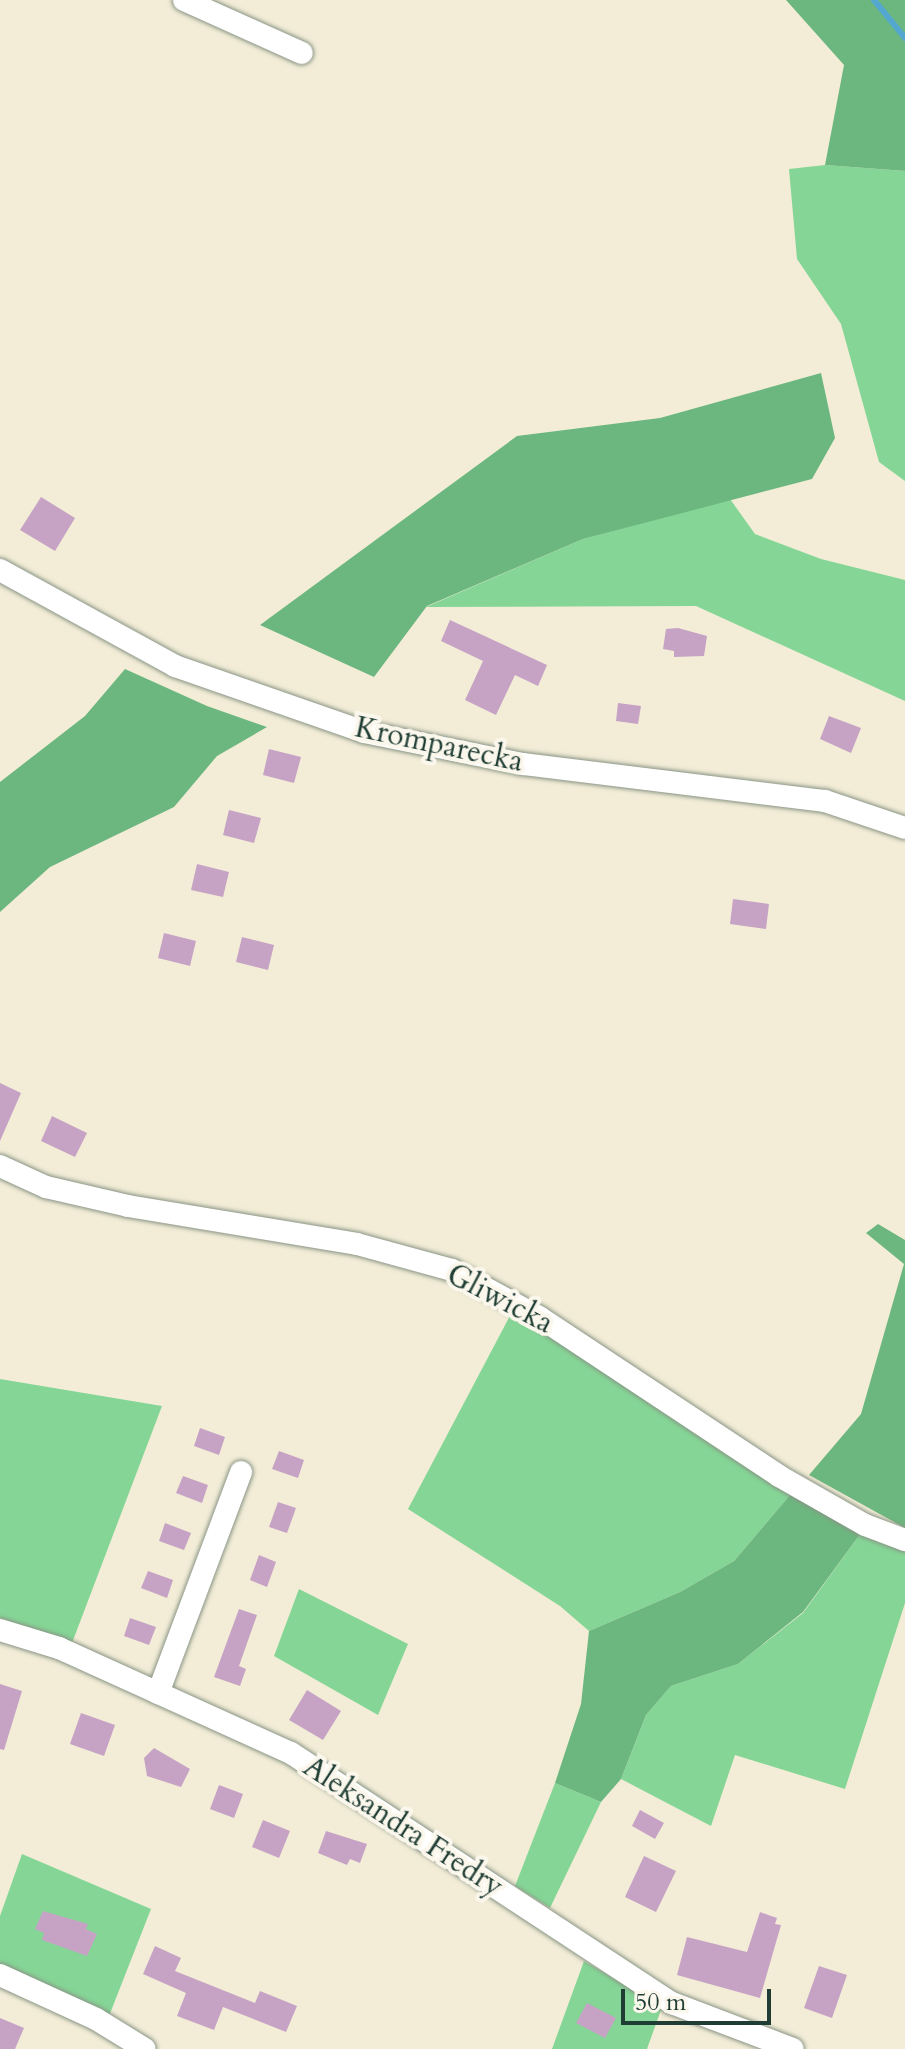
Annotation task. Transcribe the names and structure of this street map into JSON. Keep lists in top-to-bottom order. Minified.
{"streets":{"street":["Kromparecka","Gliwicka","Aleksandra Fredry"]},"scale_bar":"50 m"}
